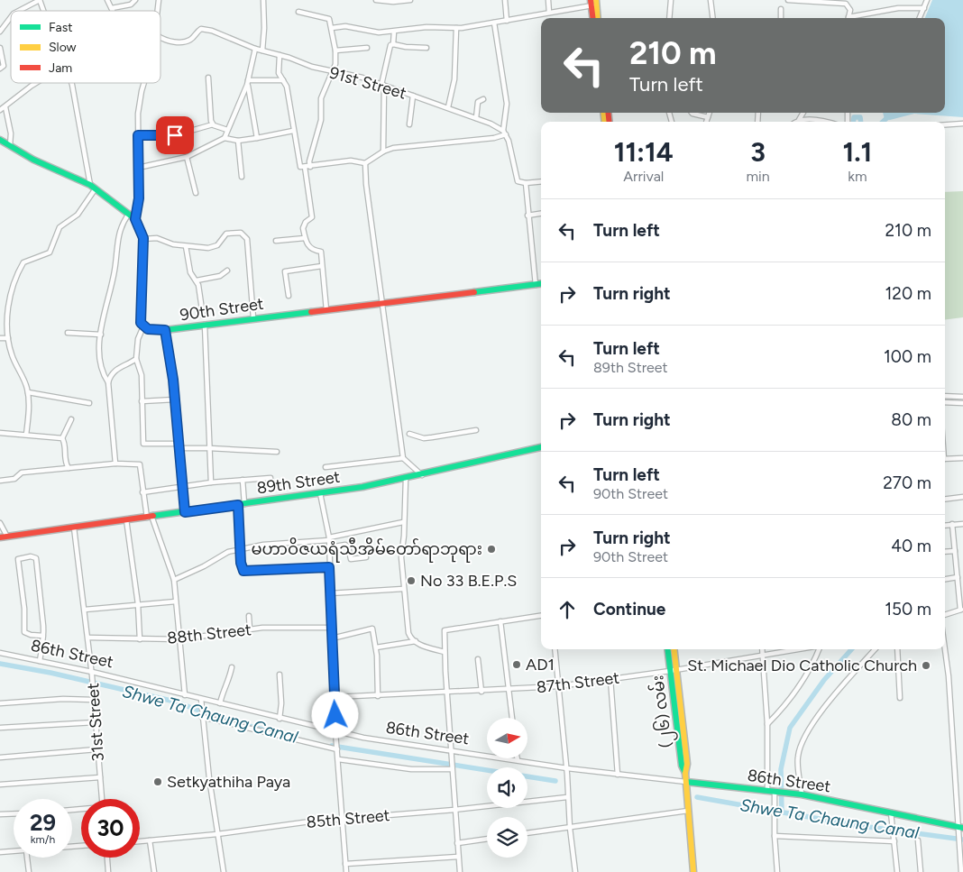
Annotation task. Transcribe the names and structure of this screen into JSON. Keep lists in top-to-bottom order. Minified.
{"streets":{"street":["91st Street","90th Street","89th Street","88th Street","86th Street","87th Street","(၂၆) လမ်း","31st Street","85th Street"]},"crossings":[["89th Street","31st Street"],["88th Street","31st Street"],["86th Street","(၂၆) လမ်း"],["86th Street","31st Street"],["87th Street","(၂၆) လမ်း"]],"water":["Shwe Ta Chaung Canal"],"places":["မဟာဝိဇယရံသီအိမ်တော်ရာဘုရား","No 33 B.E.P.S","AD1","St. Michael Dio Catholic Church","Setkyathiha Paya"],"legend":["Fast","Slow","Jam"],"north":"right","page":{"turn":["210 m","Turn left"],"eta":["11:14","Arrival","3","min","1.1","km"],"list":[{"name":"Turn left","value":"210 m"},{"name":"Turn right","value":"120 m"},{"name":"Turn left","note":"89th Street","value":"100 m"},{"name":"Turn right","value":"80 m"},{"name":"Turn left","note":"90th Street","value":"270 m"},{"name":"Turn right","note":"90th Street","value":"40 m"},{"name":"Continue","value":"150 m"}],"speed":"29 km/h","limit":"30"}}
